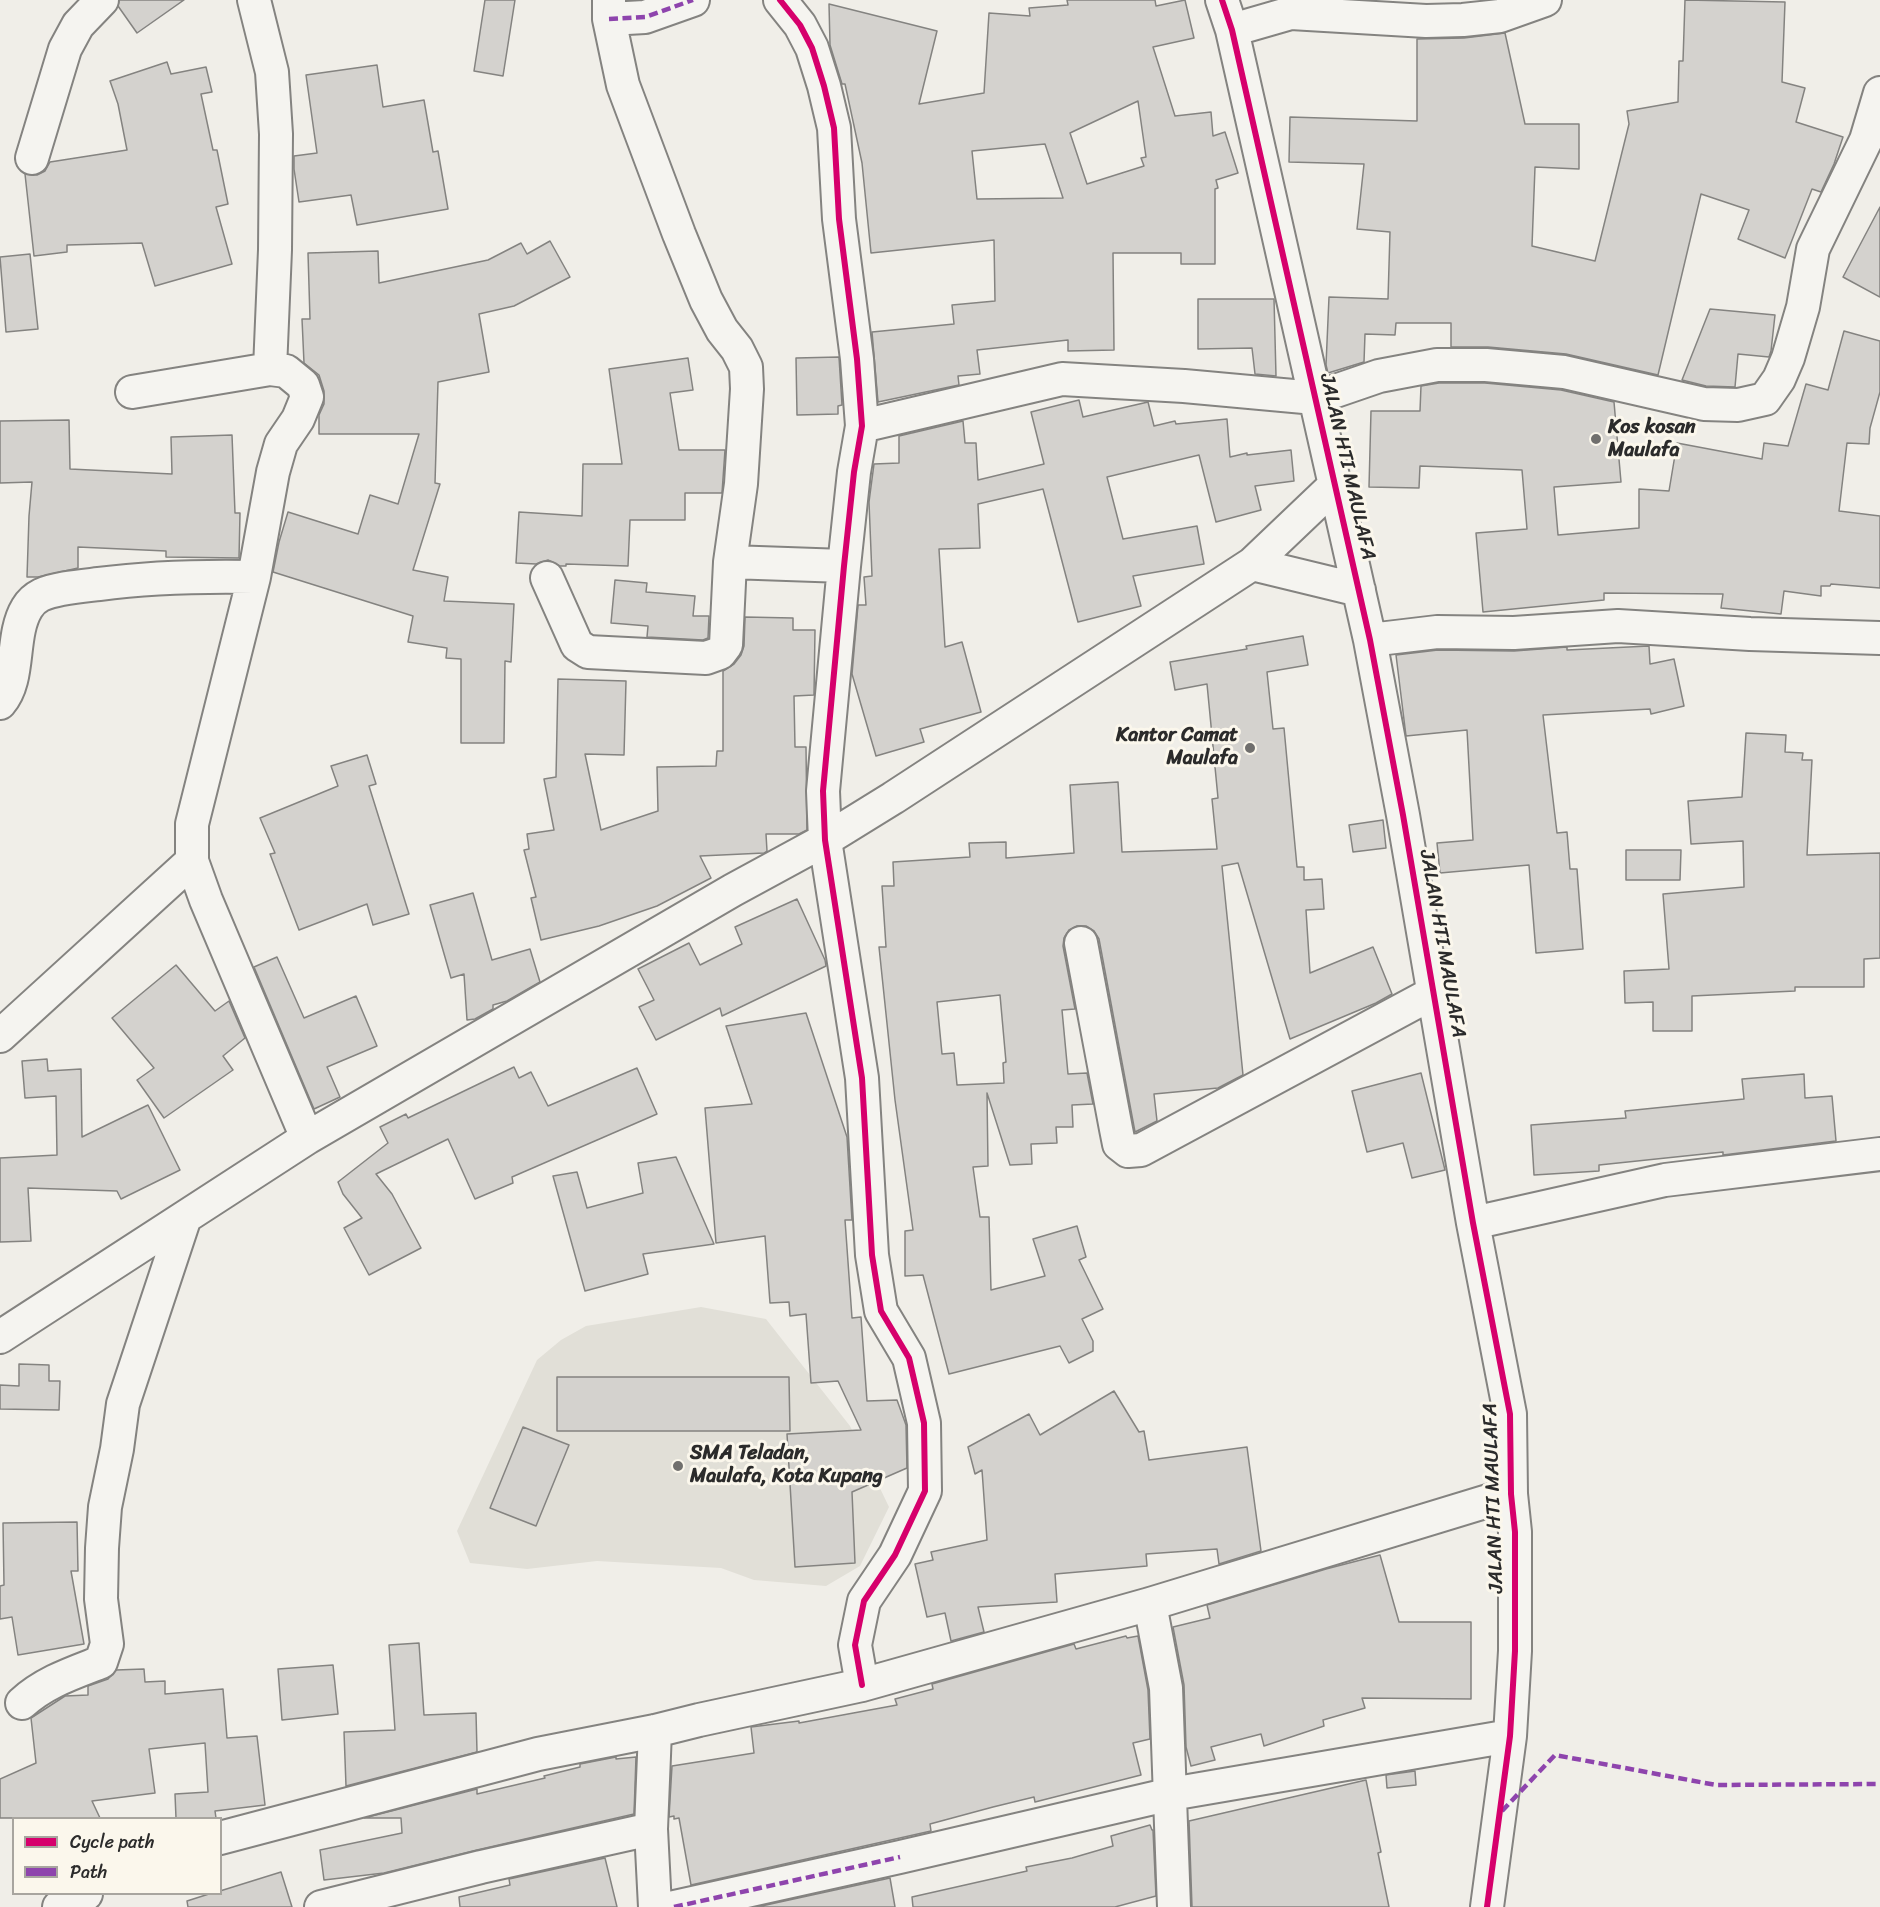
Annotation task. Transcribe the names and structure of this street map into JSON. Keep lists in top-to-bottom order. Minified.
{"streets":{"street":["JALAN HTI MAULAFA"]},"places":["Kos kosan Maulafa","Kantor Camat Maulafa","SMA Teladan, Maulafa, Kota Kupang"],"legend":["Cycle path","Path"]}
